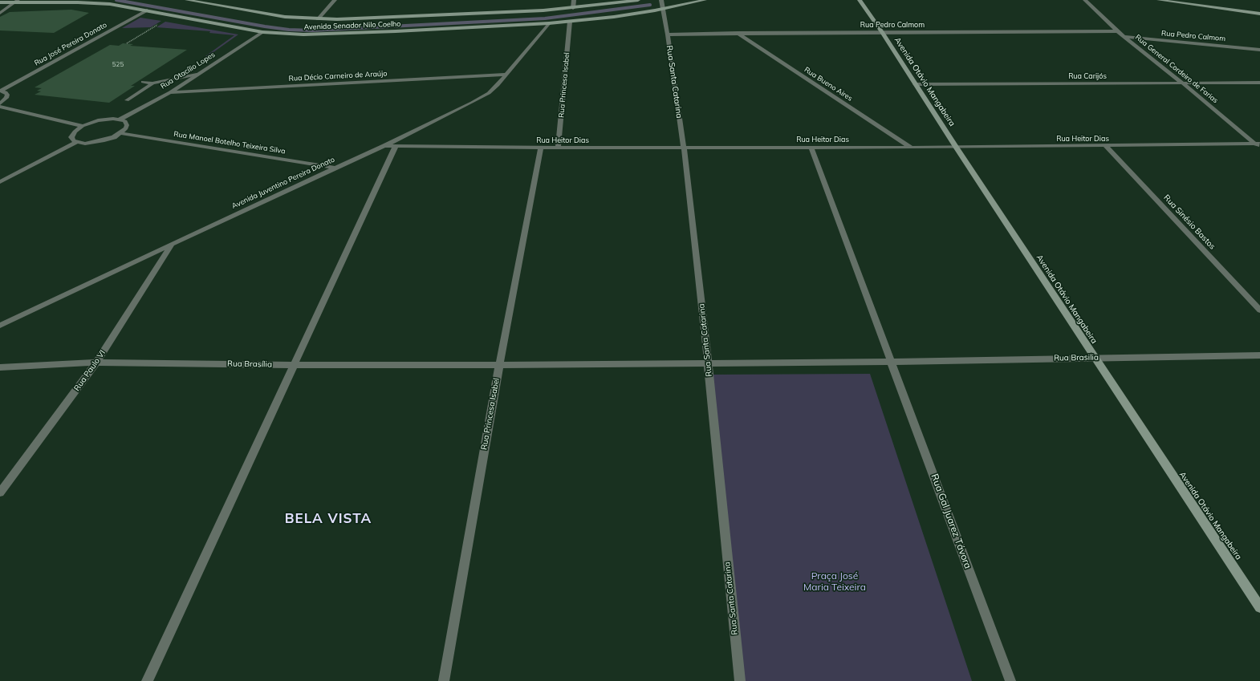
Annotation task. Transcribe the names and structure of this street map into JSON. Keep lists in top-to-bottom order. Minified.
{"streets":{"main road":["Avenida Senador Nilo Coelho","Avenida Otávio Mangabeira"],"street":["Rua Pedro Calmom","Rua José Pereira Donato","Rua General Cordeiro de Farias","Rua Otacílio Lopes","Rua Décio Carneiro de Araújo","Rua Carijós","Rua Santa Catarina","Rua Bueno Aires","Rua Princesa Isabel","Rua Heitor Dias","Rua Manoel Botelho Teixeira Silva","Avenida Juventino Pereira Donato","Rua Sinésio Bastos","Rua Brasilia","Rua Brasília","Rua Paulo VI","Rua Gal Juarez Távora"]},"crossings":[["Rua Pedro Calmom","Rua General Cordeiro de Farias"],["Rua Pedro Calmom","Rua Santa Catarina"],["Rua Pedro Calmom","Avenida Otávio Mangabeira"],["Rua Pedro Calmom","Rua Bueno Aires"],["Avenida Senador Nilo Coelho","Rua José Pereira Donato"],["Avenida Senador Nilo Coelho","Rua Otacílio Lopes"],["Avenida Senador Nilo Coelho","Rua Santa Catarina"],["Avenida Senador Nilo Coelho","Rua Princesa Isabel"],["Avenida Senador Nilo Coelho","Avenida Juventino Pereira Donato"],["Rua General Cordeiro de Farias","Rua Carijós"],["Rua General Cordeiro de Farias","Rua Heitor Dias"],["Rua Otacílio Lopes","Rua Décio Carneiro de Araújo"],["Rua Décio Carneiro de Araújo","Avenida Juventino Pereira Donato"],["Rua Carijós","Avenida Otávio Mangabeira"],["Rua Santa Catarina","Rua Heitor Dias"],["Rua Santa Catarina","Rua Brasilia"],["Rua Santa Catarina","Rua Brasília"],["Avenida Otávio Mangabeira","Rua Heitor Dias"],["Avenida Otávio Mangabeira","Rua Brasilia"],["Rua Bueno Aires","Rua Heitor Dias"],["Rua Princesa Isabel","Rua Heitor Dias"],["Rua Princesa Isabel","Rua Brasília"],["Rua Heitor Dias","Avenida Juventino Pereira Donato"],["Rua Heitor Dias","Rua Sinésio Bastos"],["Rua Heitor Dias","Rua Gal Juarez Távora"],["Rua Manoel Botelho Teixeira Silva","Avenida Juventino Pereira Donato"],["Avenida Juventino Pereira Donato","Rua Paulo VI"],["Rua Brasilia","Rua Brasília"],["Rua Brasilia","Rua Gal Juarez Távora"],["Rua Brasília","Rua Paulo VI"]],"districts":["BELA VISTA"],"parks":["Praça José Maria Teixeira"],"house_numbers":["525"]}
